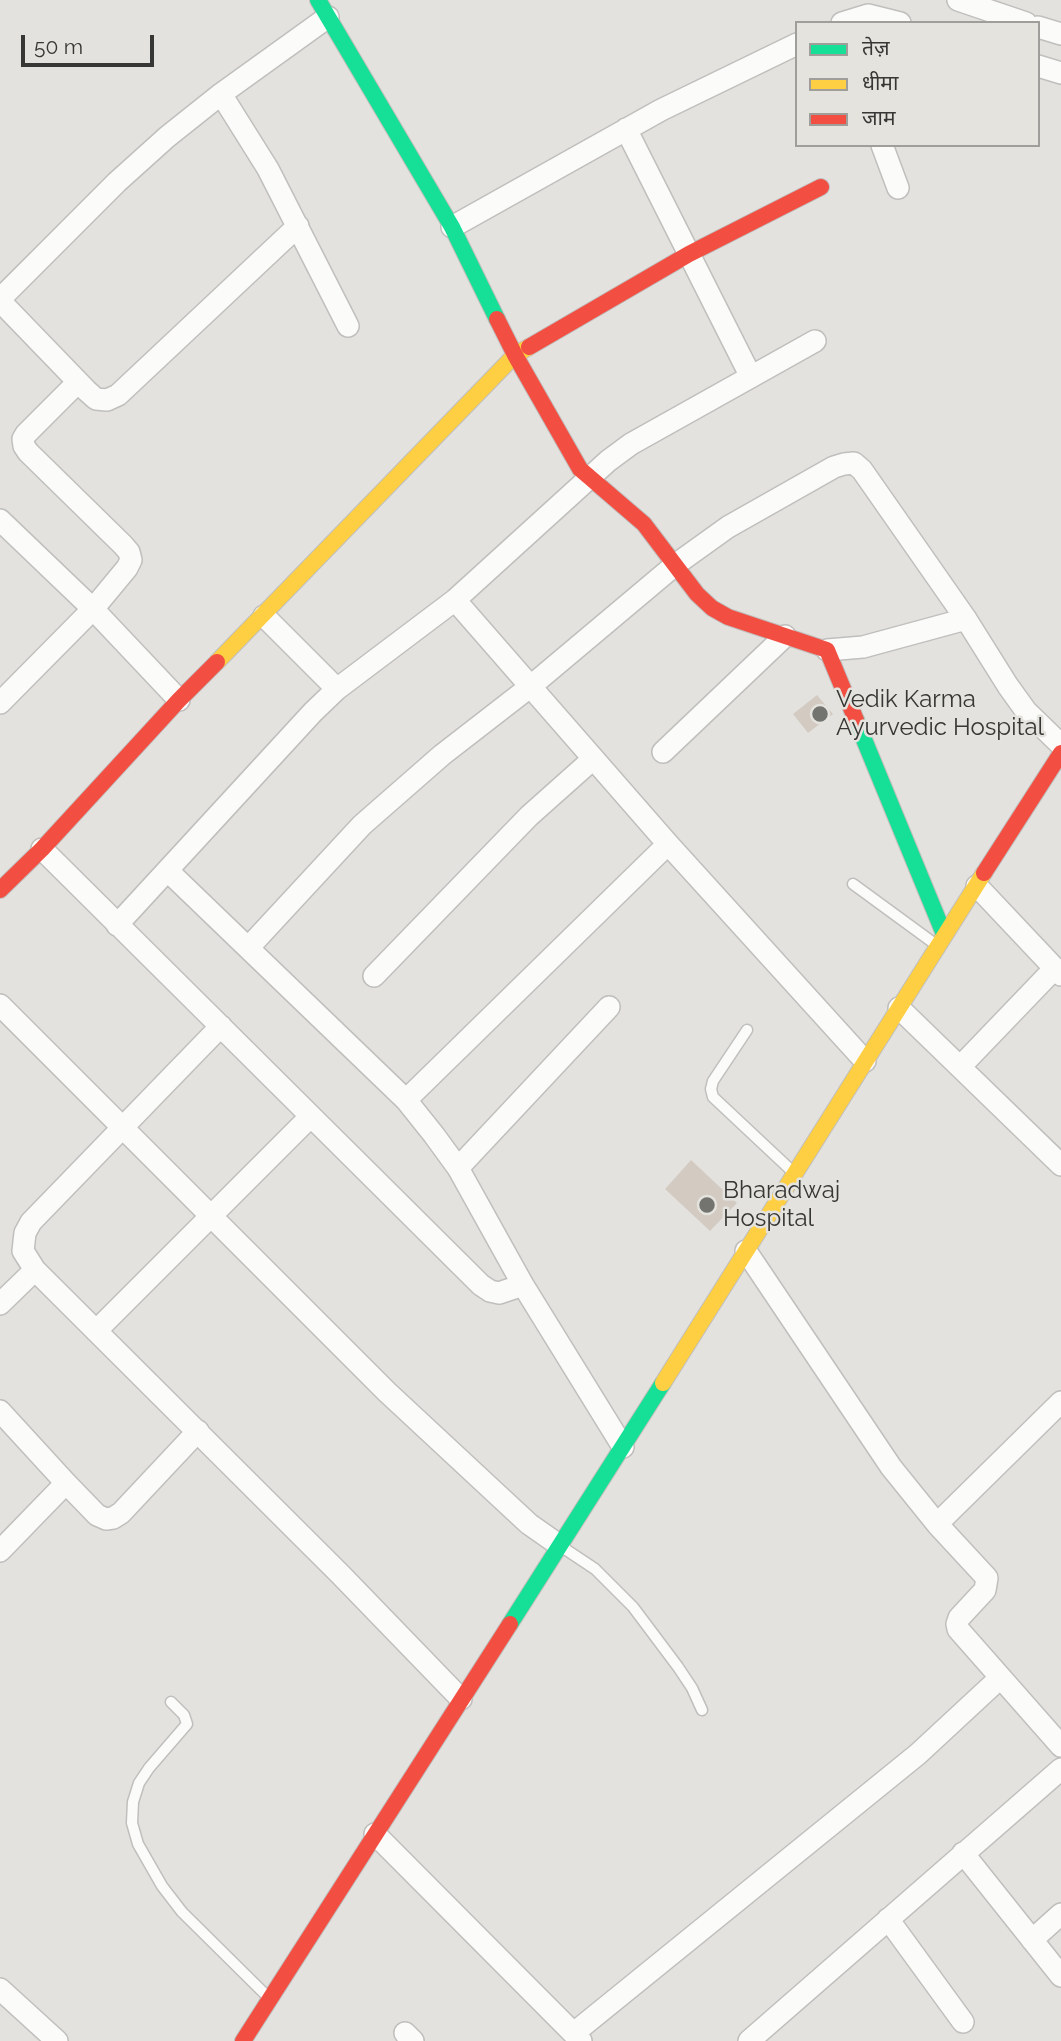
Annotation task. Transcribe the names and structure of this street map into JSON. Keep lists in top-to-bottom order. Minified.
{"places":["Vedik Karma Ayurvedic Hospital","Bharadwaj Hospital"],"legend":["तेज़","धीमा","जाम"],"scale_bar":"50 m"}
